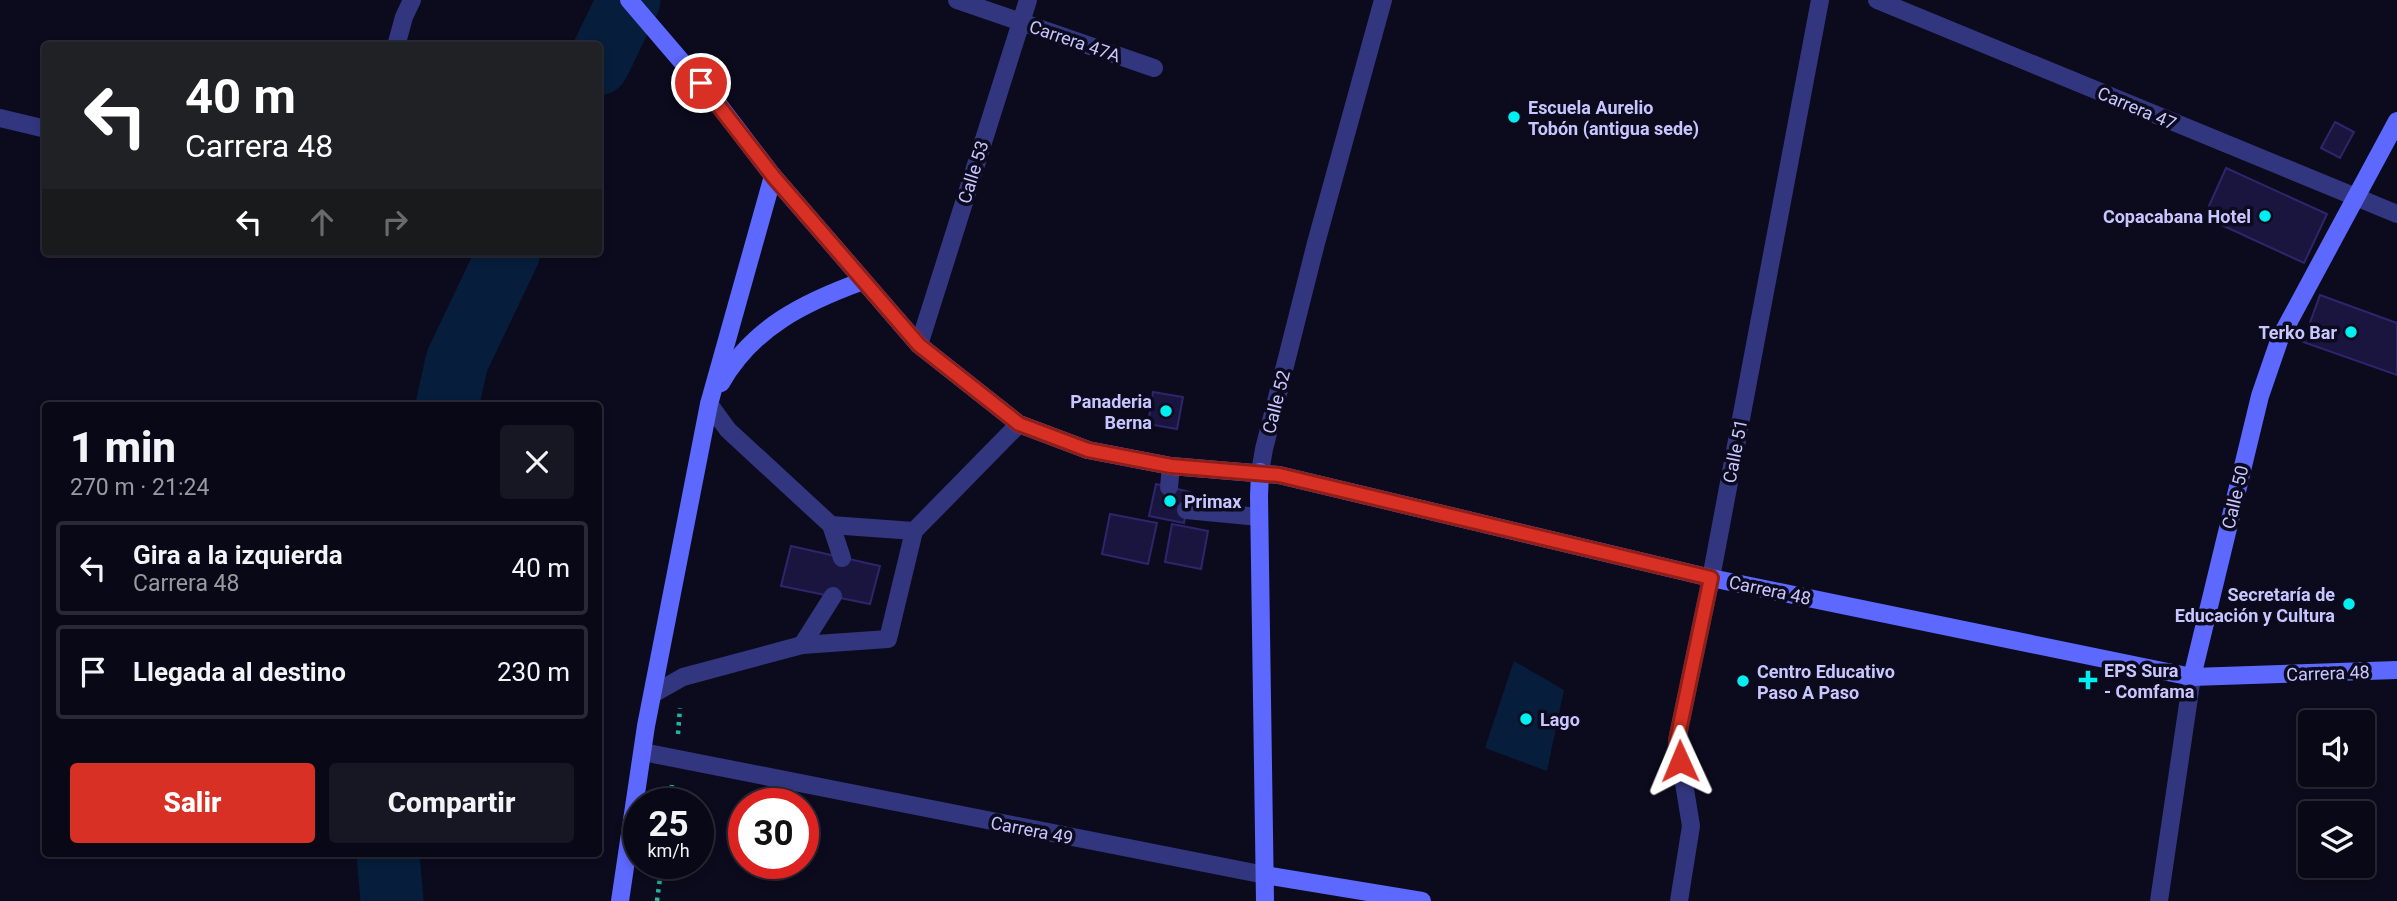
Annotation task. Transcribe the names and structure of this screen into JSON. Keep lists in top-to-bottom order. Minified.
{"streets":{"street":["Carrera 47A","Carrera 47","Calle 53","Calle 52","Calle 51","Calle 50","Carrera 48","Carrera 49"]},"crossings":[["Carrera 47A","Calle 53"],["Carrera 47","Calle 50"],["Calle 53","Carrera 48"],["Calle 52","Carrera 48"],["Calle 52","Carrera 49"],["Calle 51","Carrera 48"],["Calle 50","Carrera 48"]],"places":{"other":["Escuela Aurelio Tobón (antigua sede)","Copacabana Hotel","Terko Bar","Panaderia Berna","Primax","Secretaría de Educación y Cultura","Centro Educativo Paso A Paso","Lago"],"health":["EPS Sura - Comfama"]},"page":{"turn":["40 m","Carrera 48"],"heading":["1 min","270 m · 21:24"],"list":[{"name":"Gira a la izquierda","note":"Carrera 48","value":"40 m"},{"name":"Llegada al destino","value":"230 m"}],"buttons":["Salir","Compartir"],"speed":"25 km/h","limit":"30"}}
